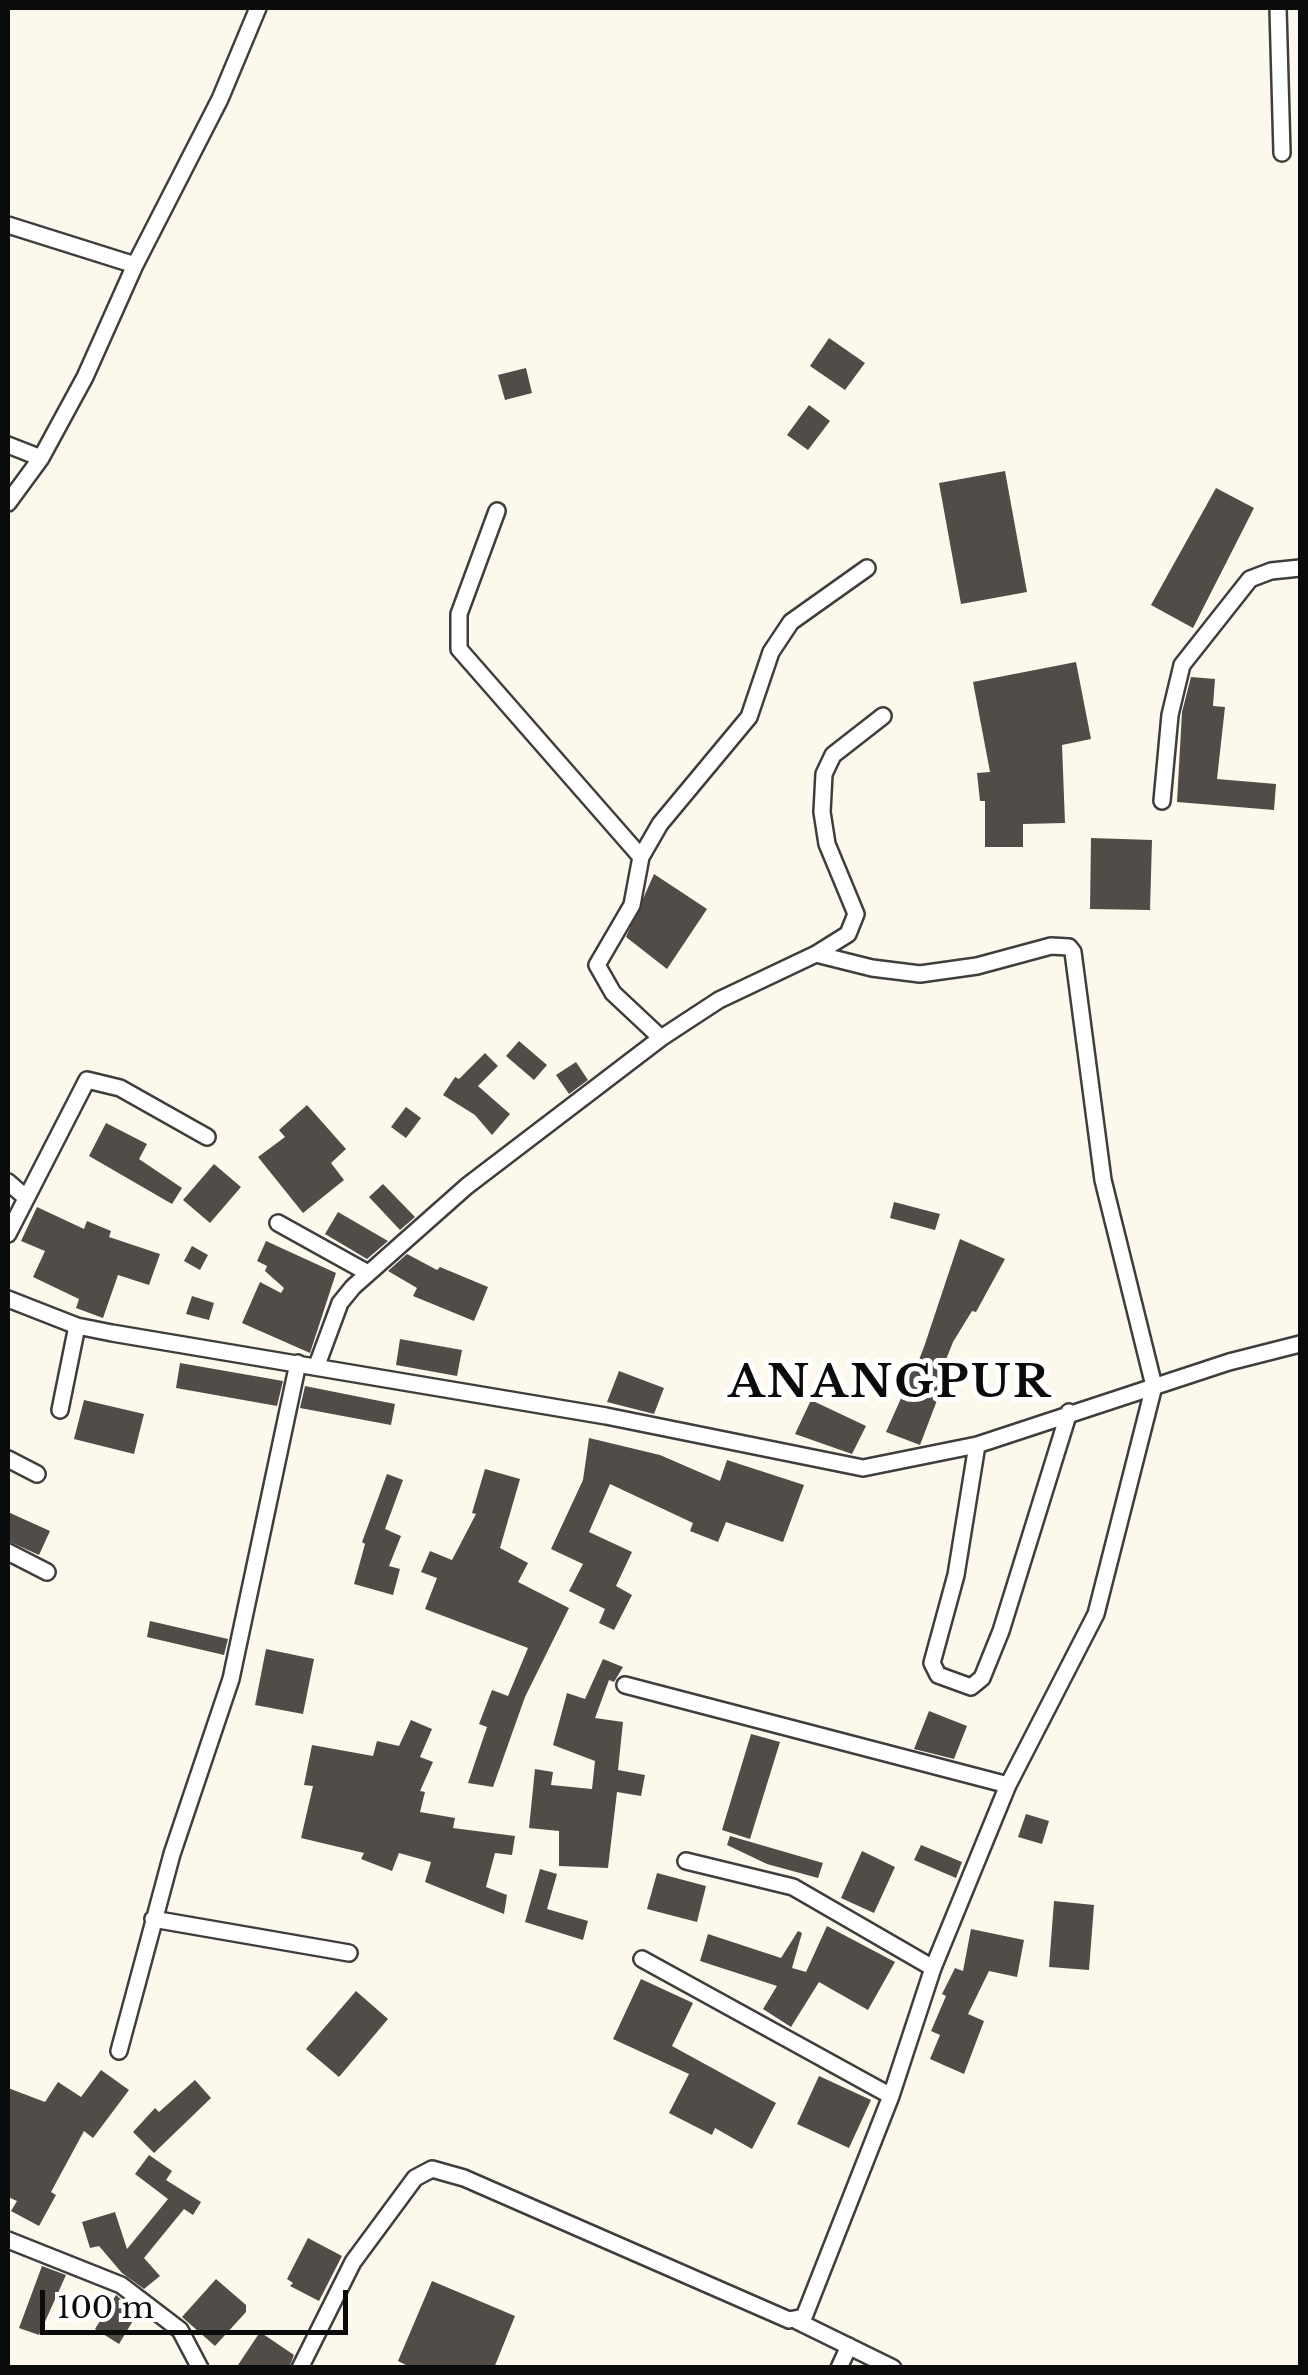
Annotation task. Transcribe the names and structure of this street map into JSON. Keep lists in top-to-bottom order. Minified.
{"districts":["ANANGPUR"],"scale_bar":"100 m"}
